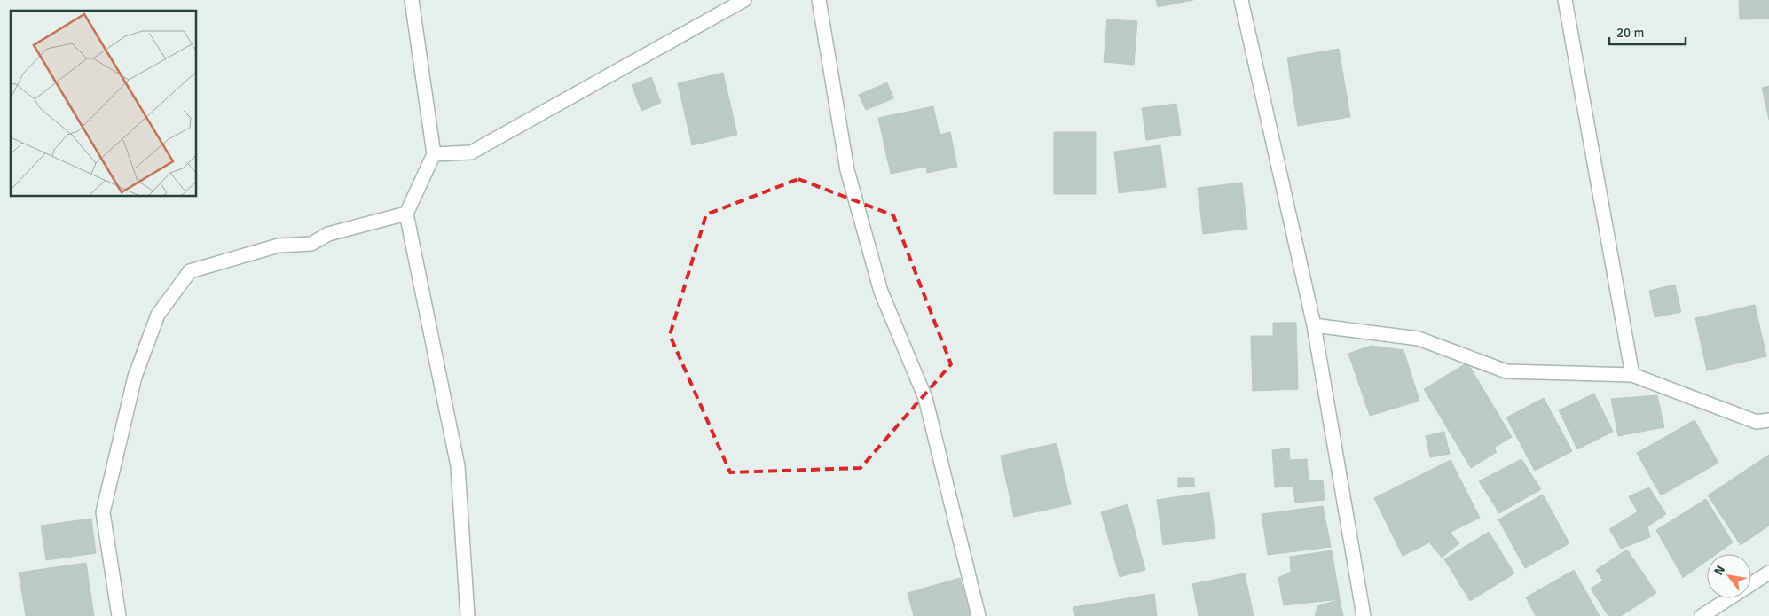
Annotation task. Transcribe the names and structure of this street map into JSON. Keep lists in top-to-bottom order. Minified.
{"scale_bar":"20 m","north":"top left"}
